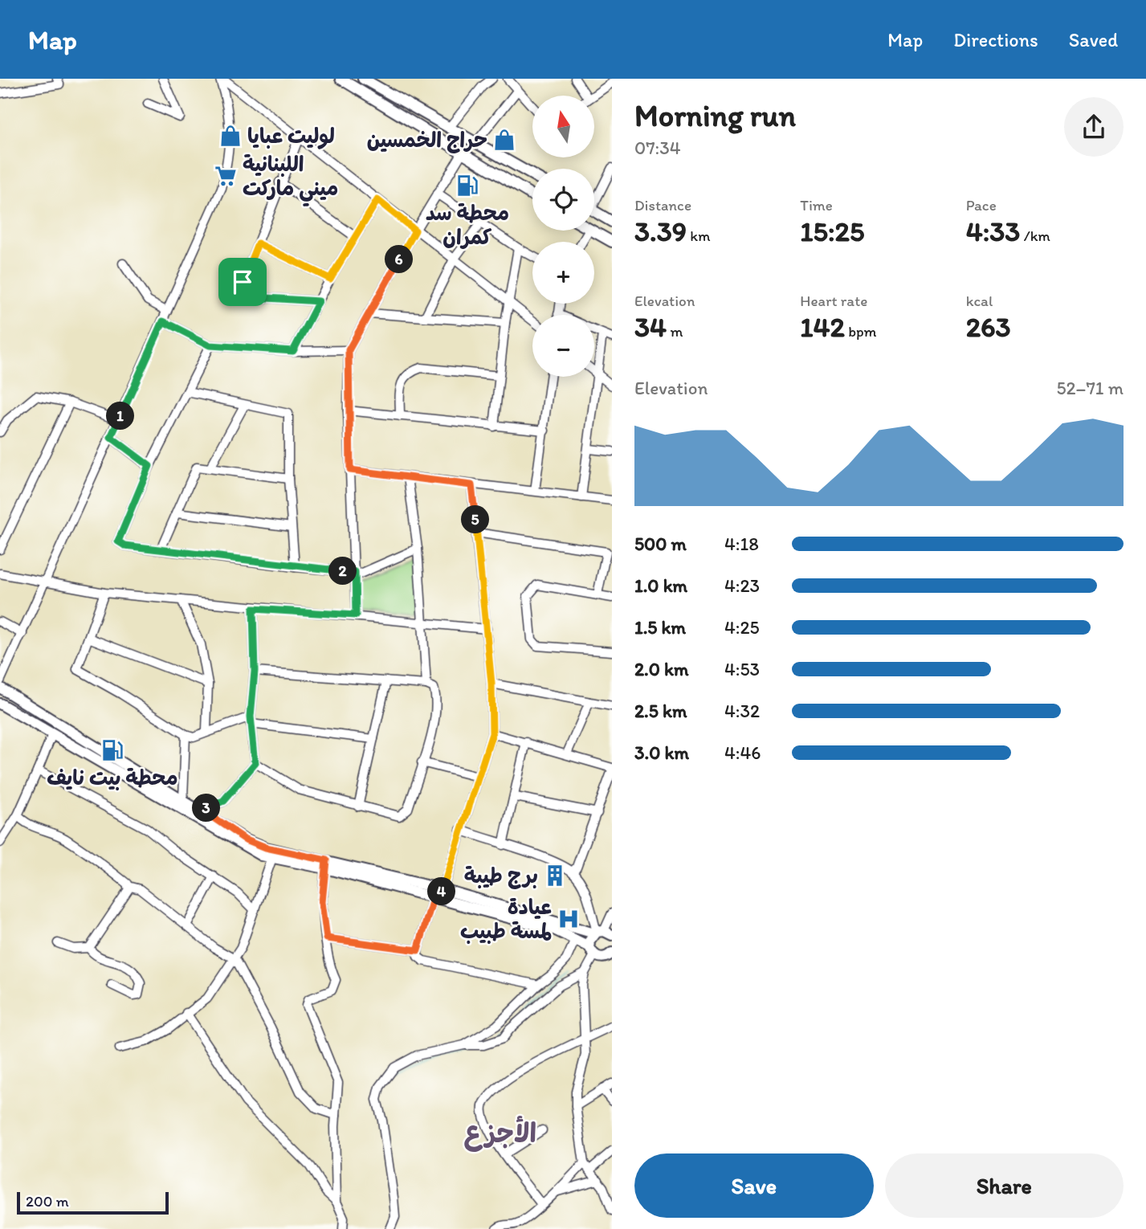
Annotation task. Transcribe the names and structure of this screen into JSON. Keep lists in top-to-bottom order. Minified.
{"districts":["الأجزع"],"places":{"shop":["لوليت عبايا","حراج الخمسين"],"supermarket":["اللبنانية ميني ماركت"],"fuel station":["محطة سد كمران","محطة بيت نايف"],"building":["برج طيبة"],"hospital":["عيادة لمسة طبيب"]},"scale_bar":"200 m","north":"top","page":{"header":"Map","nav":["Map","Directions","Saved"],"heading":["Morning run","07:34"],"map_buttons":["+","−"],"stats":[["Distance","3.39 km"],["Time","15:25"],["Pace","4:33 /km"],["Elevation","34 m"],["Heart rate","142 bpm"],["kcal","263"]],"pins":["6","1","5","2","3","4"],"chart":["Elevation","52–71 m"],"list":[{"name":"500 m","note":"4:18"},{"name":"1.0 km","note":"4:23"},{"name":"1.5 km","note":"4:25"},{"name":"2.0 km","note":"4:53"},{"name":"2.5 km","note":"4:32"},{"name":"3.0 km","note":"4:46"}],"buttons":["Save","Share"],"scale":"200 m"}}
